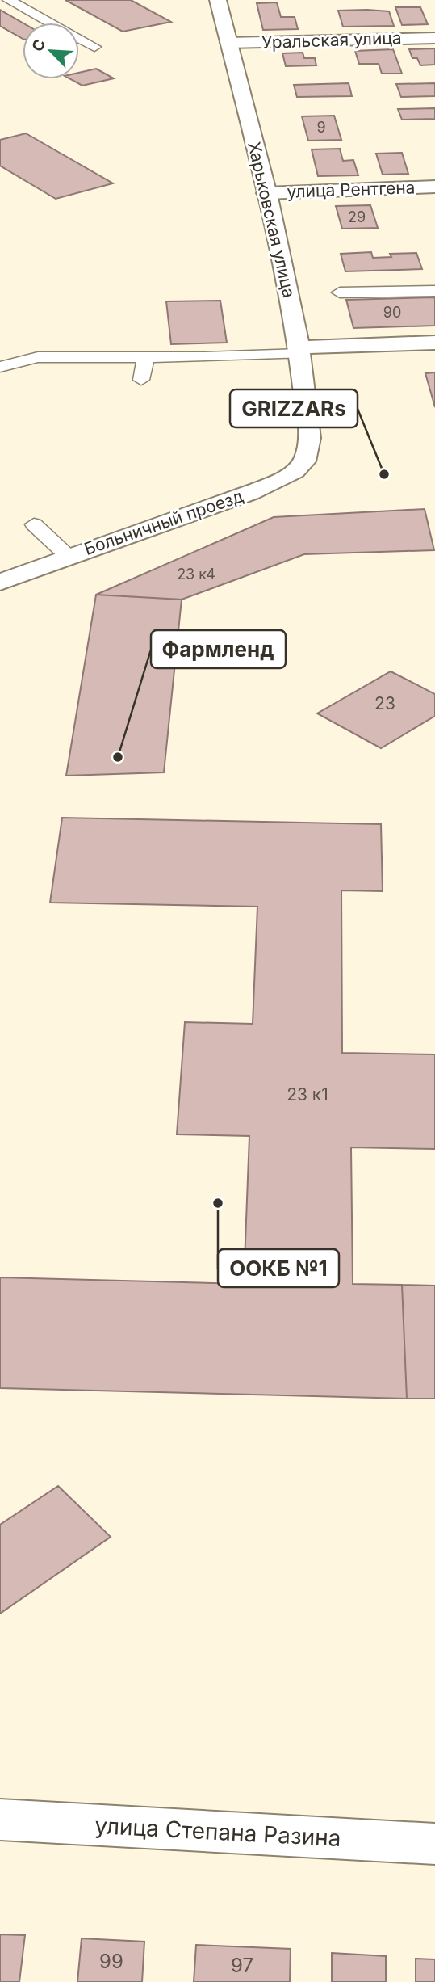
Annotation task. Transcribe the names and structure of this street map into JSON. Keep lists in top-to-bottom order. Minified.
{"streets":{"street":["Уральская улица","улица Рентгена","Харьковская улица","Больничный проезд","улица Степана Разина"]},"crossings":[["Уральская улица","Харьковская улица"],["улица Рентгена","Харьковская улица"],["Харьковская улица","Больничный проезд"]],"places":["GRIZZARs","Фармленд","ООКБ №1"],"house_numbers":["9","29","90","23 к4","23","23 к1","99","97"],"north":"top left"}
